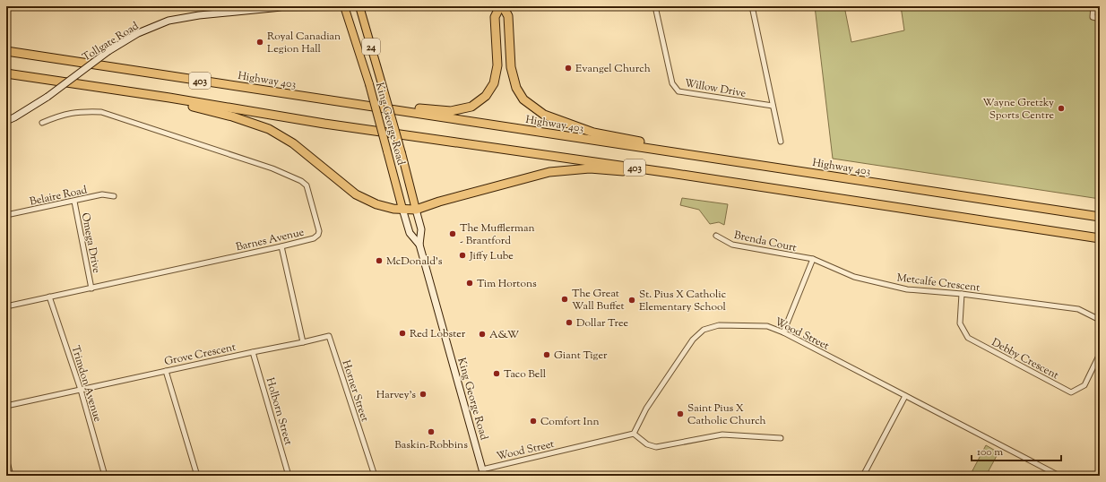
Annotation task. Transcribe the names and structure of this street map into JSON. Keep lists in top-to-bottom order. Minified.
{"streets":{"highway":["Highway 403","403"],"main road":["Tollgate Road","24","King George Road"],"street":["Willow Drive","Belaire Road","Barnes Avenue","Brenda Court","Omega Drive","Metcalfe Crescent","Wood Street","Grove Crescent","Debby Crescent","Trimdon Avenue","Horner Street","Holborn Street"]},"crossings":[["Tollgate Road","King George Road"],["King George Road","Wood Street"],["Belaire Road","Omega Drive"],["Barnes Avenue","Omega Drive"],["Barnes Avenue","Trimdon Avenue"],["Brenda Court","Metcalfe Crescent"],["Metcalfe Crescent","Debby Crescent"],["Grove Crescent","Trimdon Avenue"],["Grove Crescent","Horner Street"],["Grove Crescent","Holborn Street"]],"places":["Royal Canadian Legion Hall","Evangel Church","Wayne Gretzky Sports Centre","The Mufflerman - Brantford","Jiffy Lube","McDonald's","Tim Hortons","The Great Wall Buffet","St. Pius X Catholic Elementary School","Dollar Tree","Red Lobster","A&W","Giant Tiger","Taco Bell","Harvey's","Saint Pius X Catholic Church","Comfort Inn","Baskin-Robbins"],"scale_bar":"100 m"}
